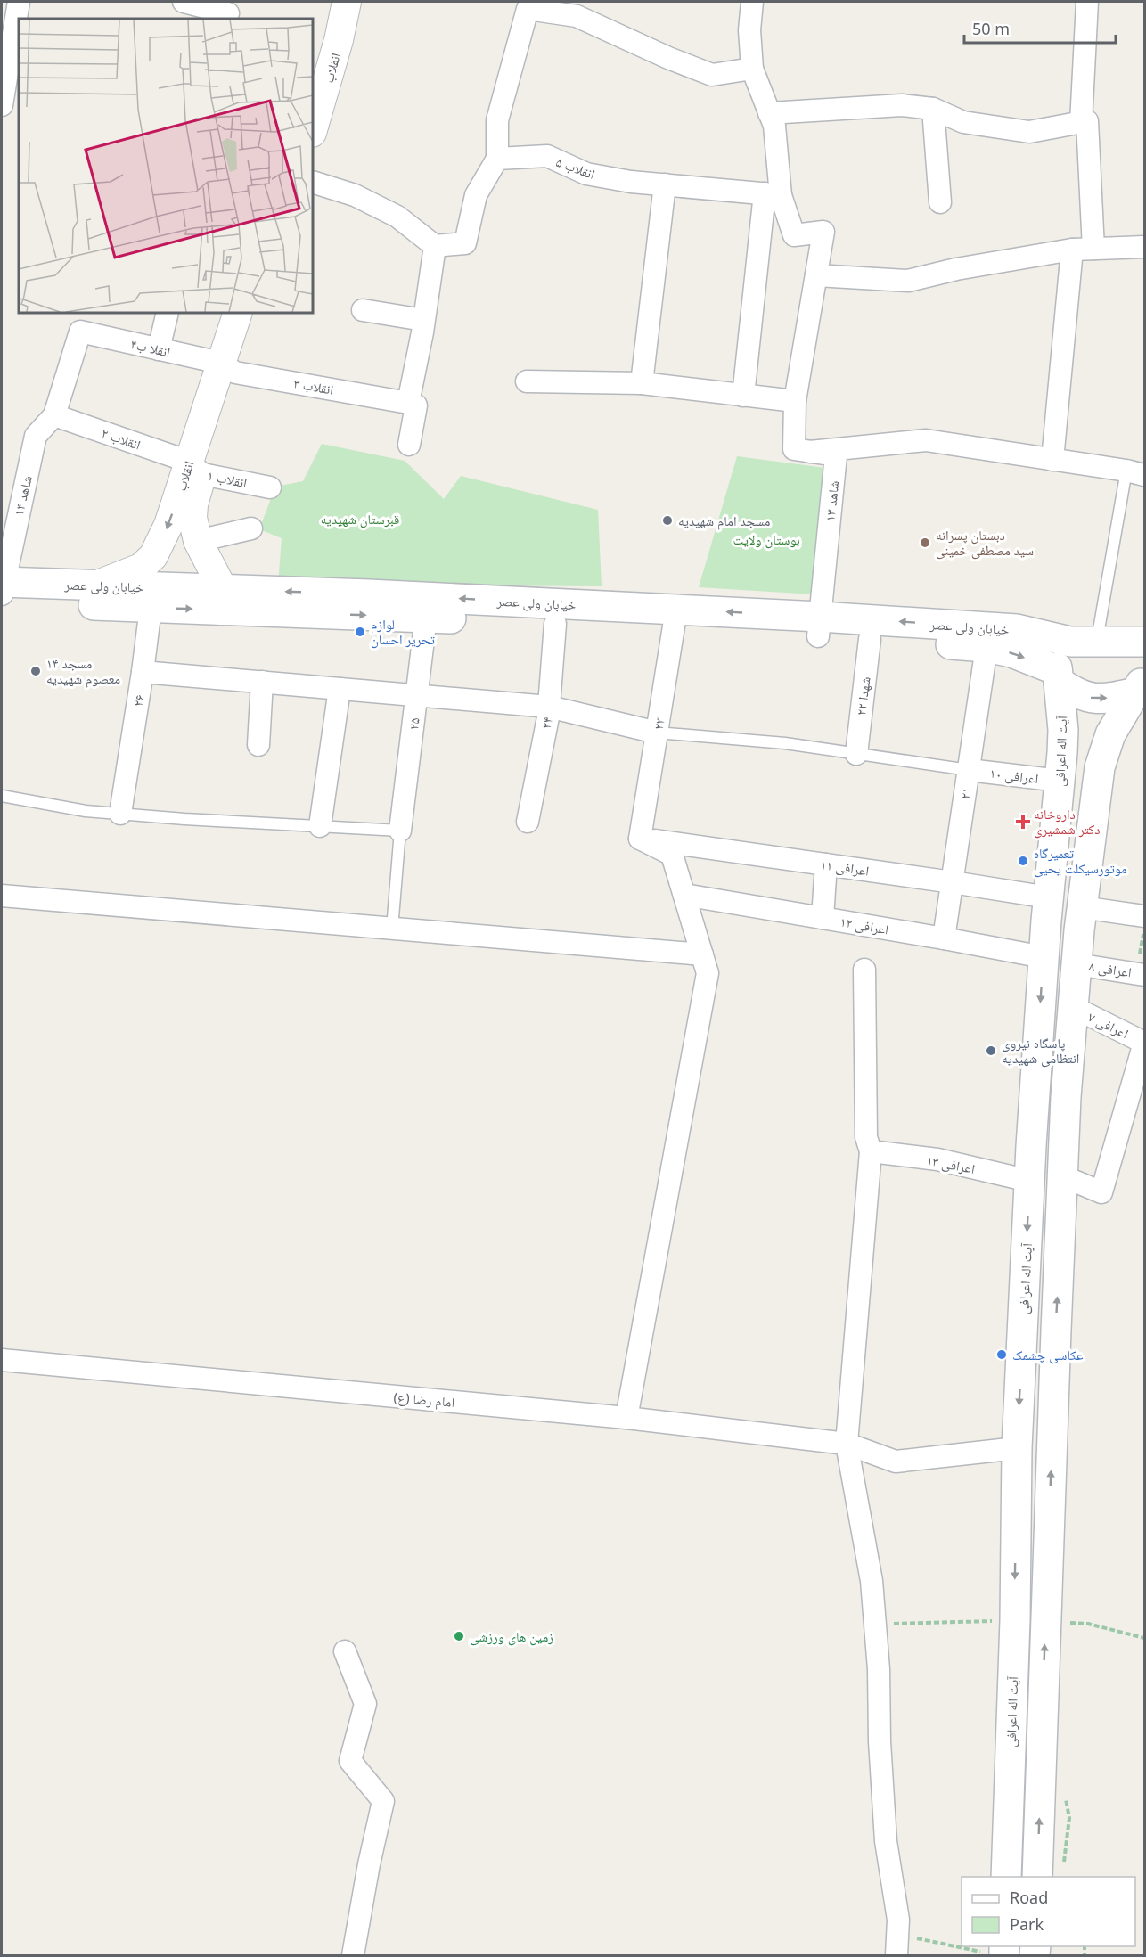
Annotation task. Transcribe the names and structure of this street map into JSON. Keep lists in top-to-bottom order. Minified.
{"streets":{"main road":["خیابان ولی عصر","آیت اله اعرافی"],"street":["انقلاب","انقلاب ۵","انقلا ب۴","انقلاب ۳","انقلاب ۲","انقلاب ۱","شاهد ۱۴","شاهد ۱۳","شهدا ۲۲","۲۶","۲۴","۲۵","۲۳","اعرافی ۱۰","۲۱","اعرافی ۱۱","اعرافی ۱۲","اعرافی ۸","اعرافی ۷","اعرافی ۱۳","امام رضا (ع)"]},"crossings":[["انقلاب","انقلا ب۴"],["انقلاب","انقلاب ۳"],["انقلاب","انقلاب ۲"],["انقلاب","انقلاب ۱"],["انقلاب","خیابان ولی عصر"],["انقلا ب۴","انقلاب ۳"],["انقلا ب۴","انقلاب ۲"],["انقلا ب۴","شاهد ۱۴"],["انقلاب ۲","انقلاب ۱"],["انقلاب ۲","شاهد ۱۴"],["شاهد ۱۴","خیابان ولی عصر"],["شاهد ۱۳","خیابان ولی عصر"],["خیابان ولی عصر","شهدا ۲۲"],["خیابان ولی عصر","۲۶"],["خیابان ولی عصر","۲۴"],["خیابان ولی عصر","۲۵"],["خیابان ولی عصر","۲۳"],["خیابان ولی عصر","آیت اله اعرافی"],["خیابان ولی عصر","۲۱"],["۲۳","اعرافی ۱۱"],["آیت اله اعرافی","اعرافی ۱۰"],["آیت اله اعرافی","اعرافی ۱۱"],["آیت اله اعرافی","اعرافی ۱۲"],["آیت اله اعرافی","اعرافی ۱۳"],["آیت اله اعرافی","امام رضا (ع)"],["اعرافی ۱۰","۲۱"],["۲۱","اعرافی ۱۱"],["۲۱","اعرافی ۱۲"]],"parks":["قبرستان شهیدیه","بوستان ولایت"],"places":{"other":["مسجد امام شهیدیه","دبستان پسرانه سید مصطفی خمینی","لوازم تحریر احسان","مسجد ۱۴ معصوم شهیدیه","تعمیرگاه موتورسیکلت یحیی","پاسگاه نیروی انتظامی شهیدیه","عکاسی چشمک","زمین های ورزشی"],"health":["داروخانه دکتر شمشیری"]},"legend":["Road","Park"],"scale_bar":"50 m"}
